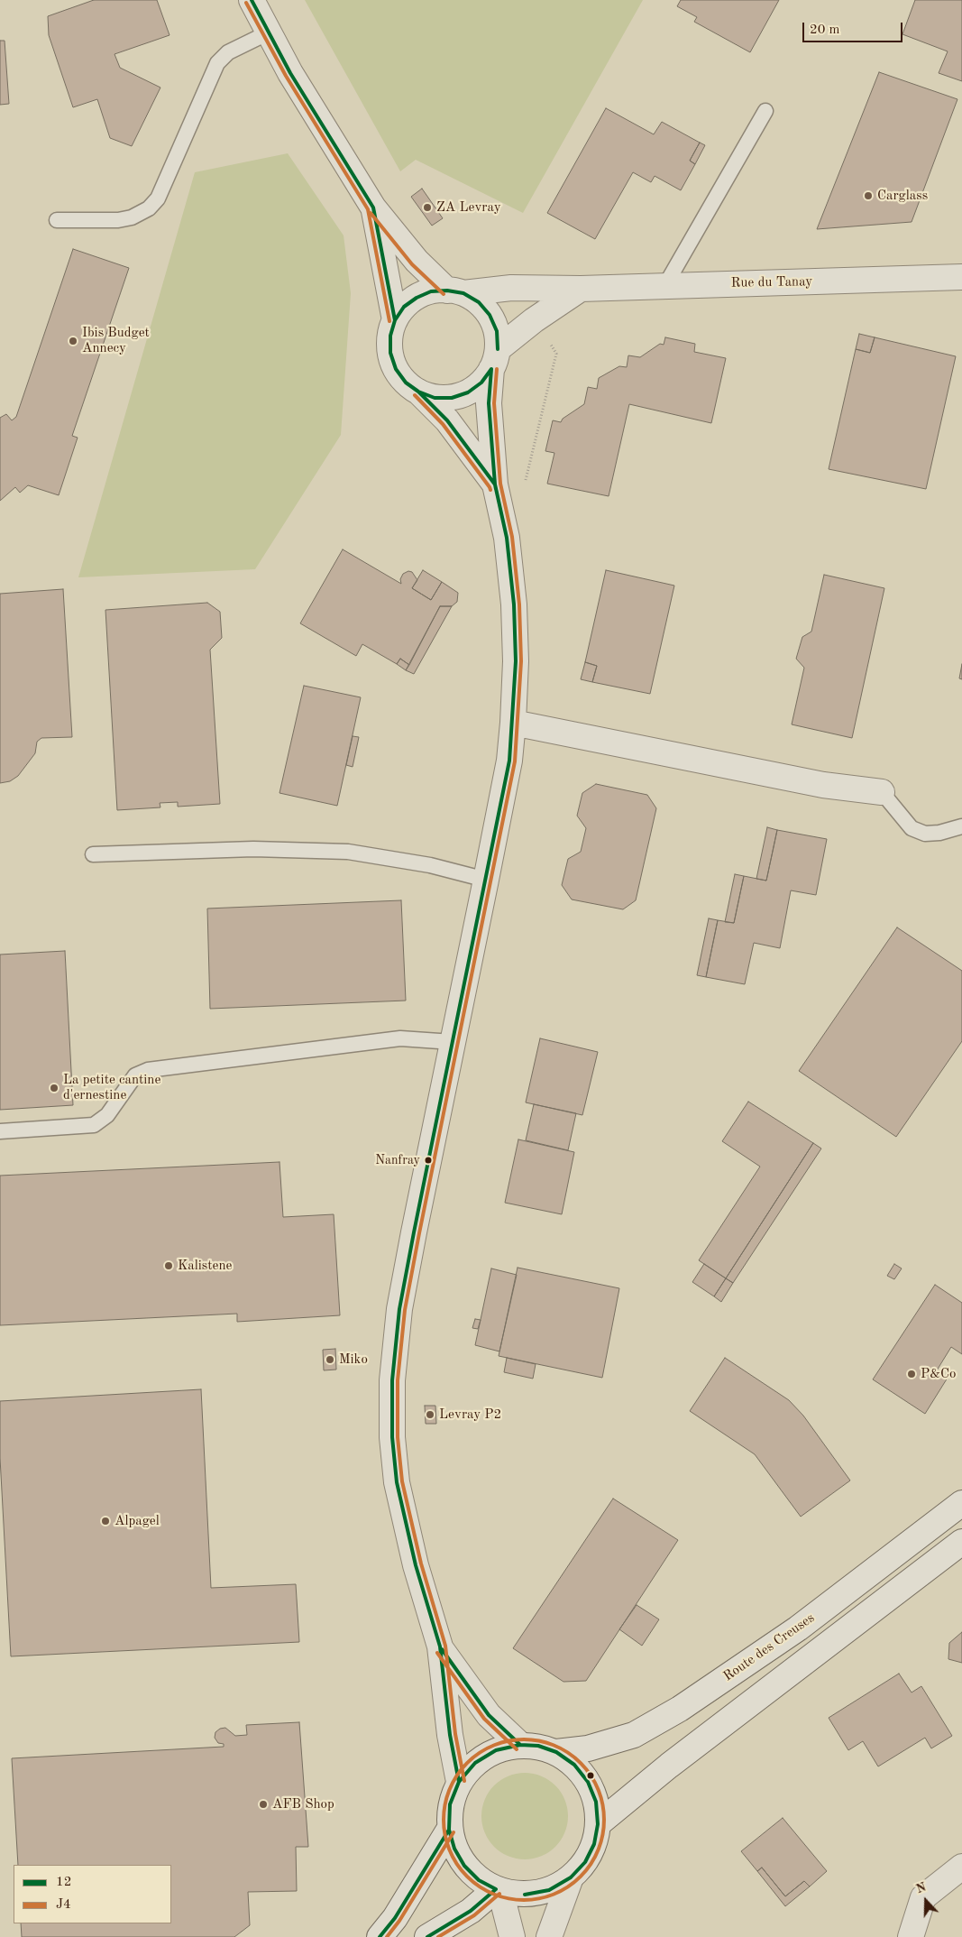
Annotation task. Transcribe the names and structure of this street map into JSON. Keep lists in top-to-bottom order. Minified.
{"streets":{"street":["Rue du Tanay","Route des Creuses"]},"places":["Carglass","ZA Levray","Ibis Budget Annecy","La petite cantine d'ernestine","Nanfray","Kalistene","Miko","P&Co","Levray P2","Alpagel","AFB Shop"],"lines":["transit line 12","transit line J4"],"legend":["12","J4"],"scale_bar":"20 m","north":"top"}
